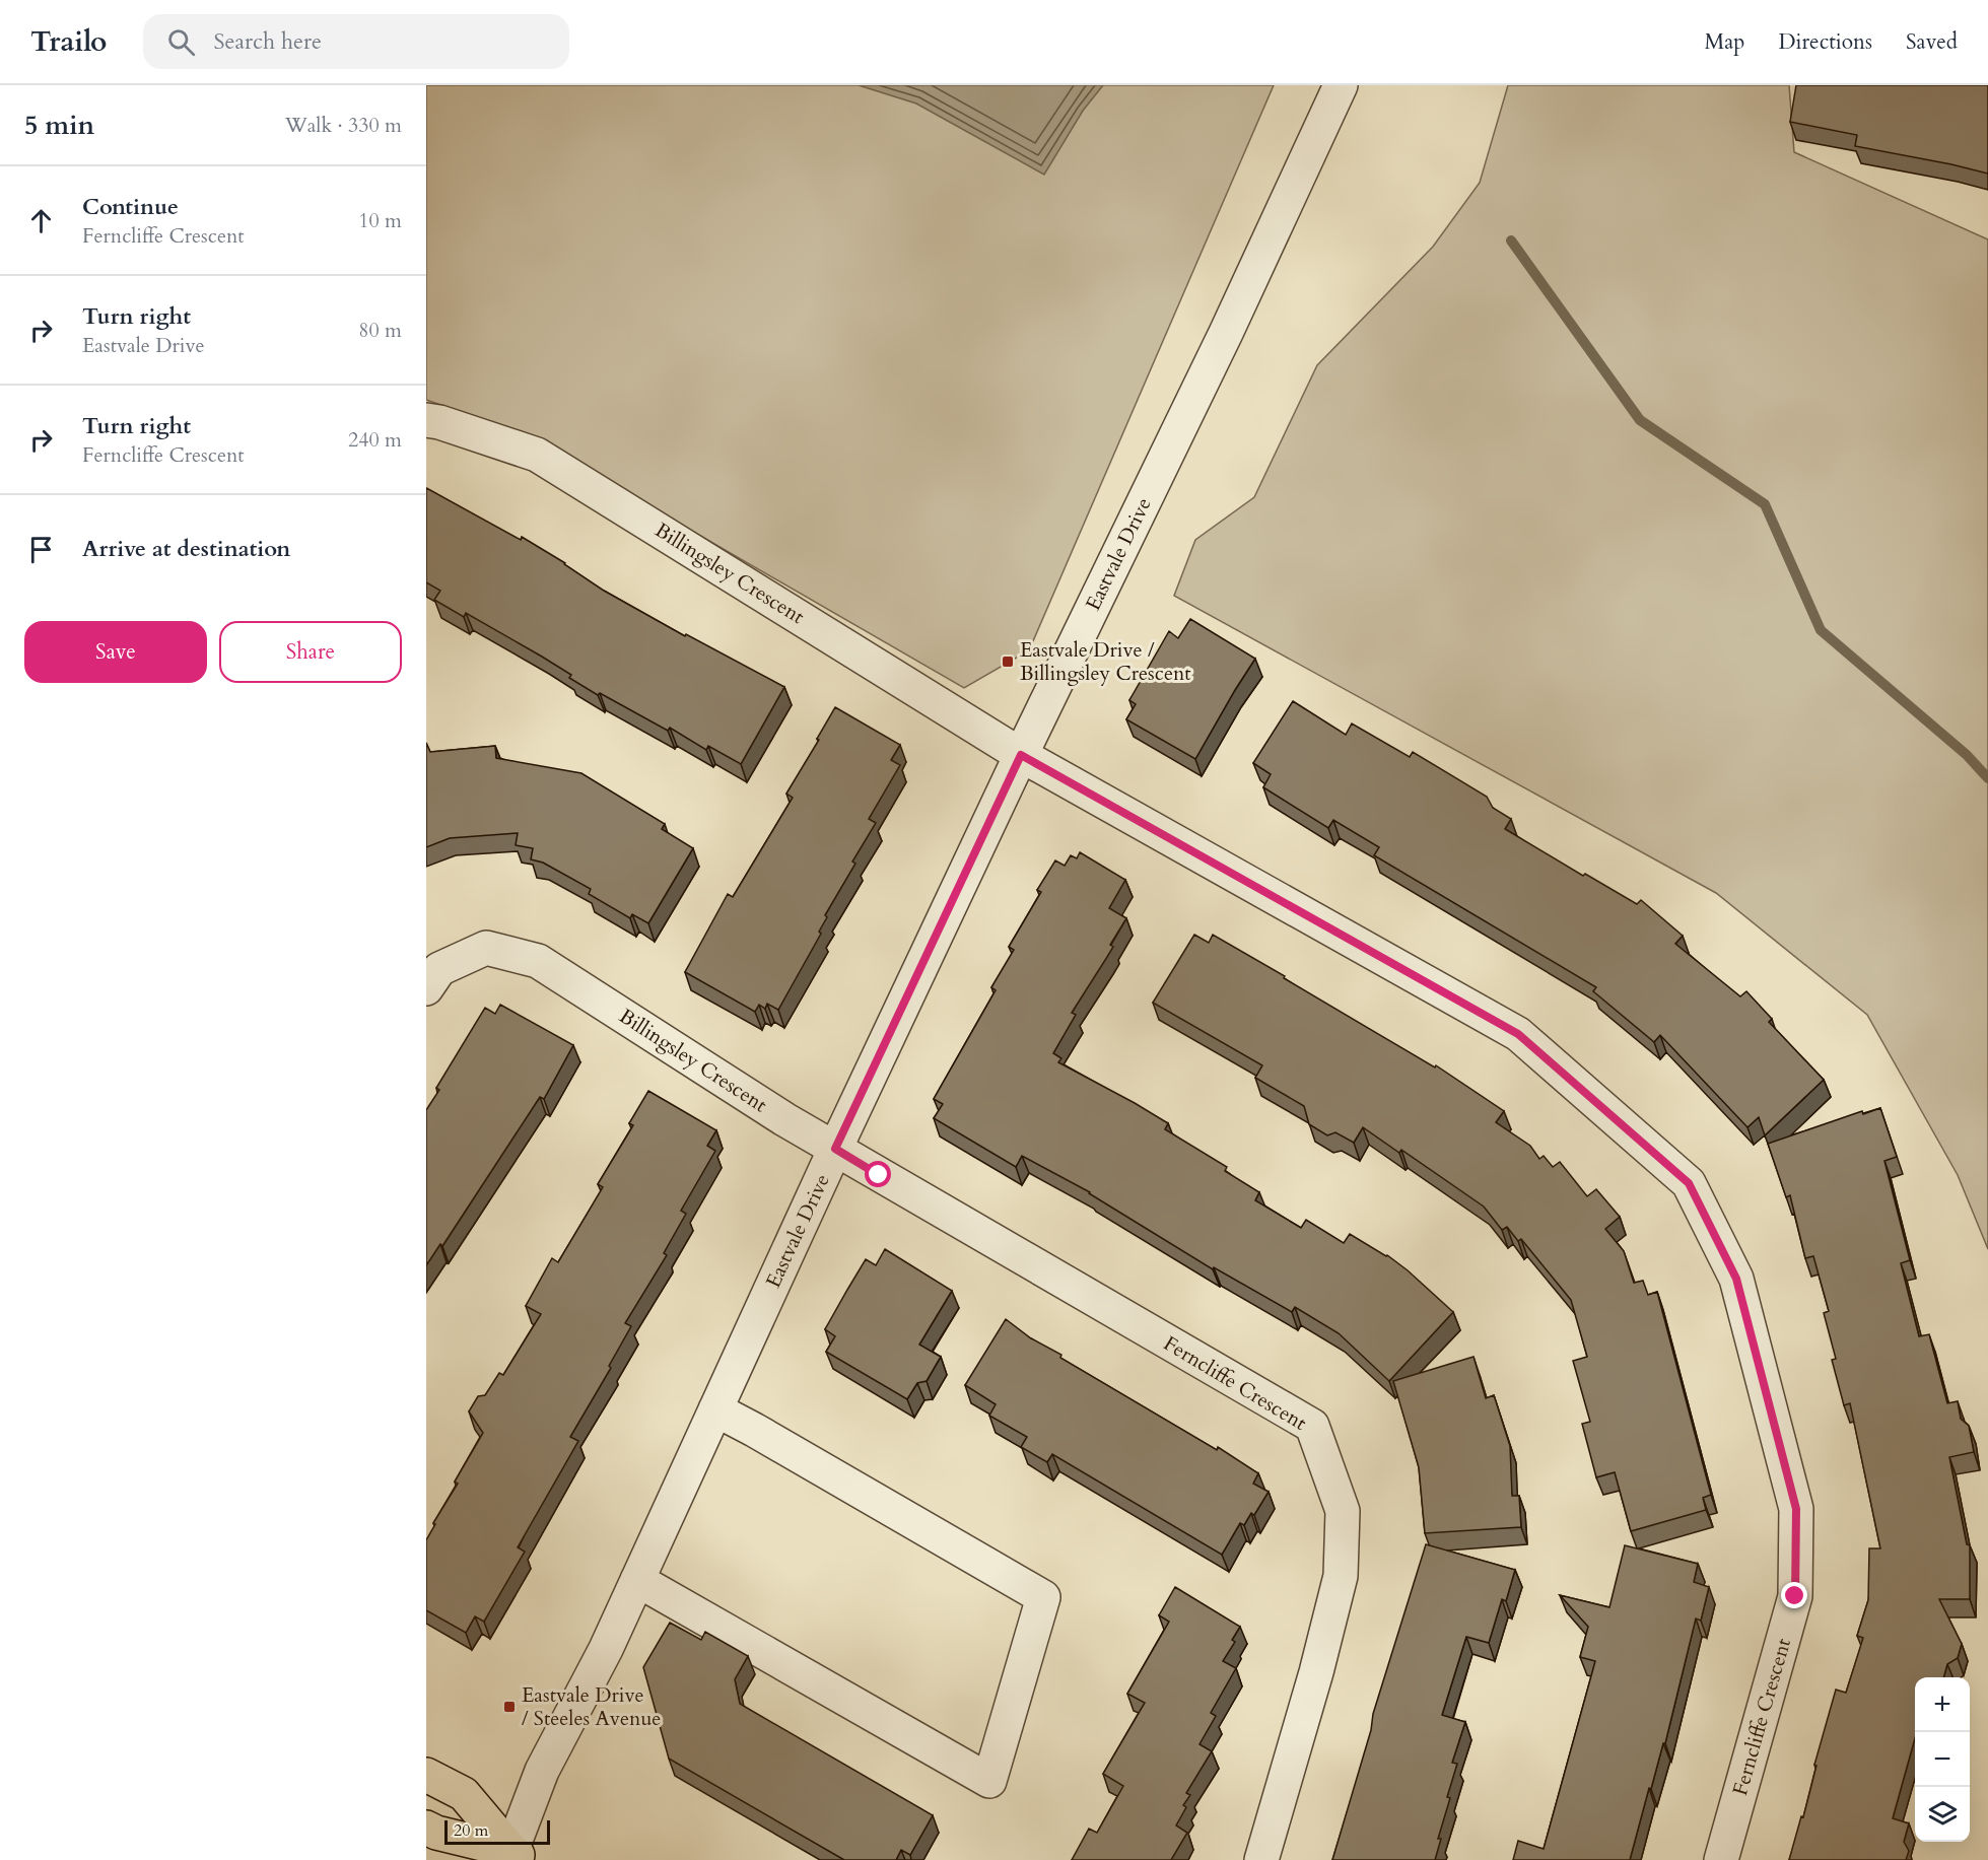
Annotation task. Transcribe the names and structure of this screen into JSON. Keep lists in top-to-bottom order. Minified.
{"streets":{"street":["Eastvale Drive","Billingsley Crescent","Ferncliffe Crescent"]},"crossings":[["Eastvale Drive","Billingsley Crescent"],["Eastvale Drive","Ferncliffe Crescent"],["Billingsley Crescent","Ferncliffe Crescent"]],"places":{"transit":["Eastvale Drive / Billingsley Crescent","Eastvale Drive / Steeles Avenue"]},"scale_bar":"20 m","page":{"header":"Trailo","search":"Search here","nav":["Map","Directions","Saved"],"heading":["5 min","Walk · 330 m"],"list":[["Continue","Ferncliffe Crescent","10 m"],["Turn right","Eastvale Drive","80 m"],["Turn right","Ferncliffe Crescent","240 m"],"Arrive at destination"],"buttons":["Save","Share"],"map_buttons":["+","−"],"scale":"20 m"}}
